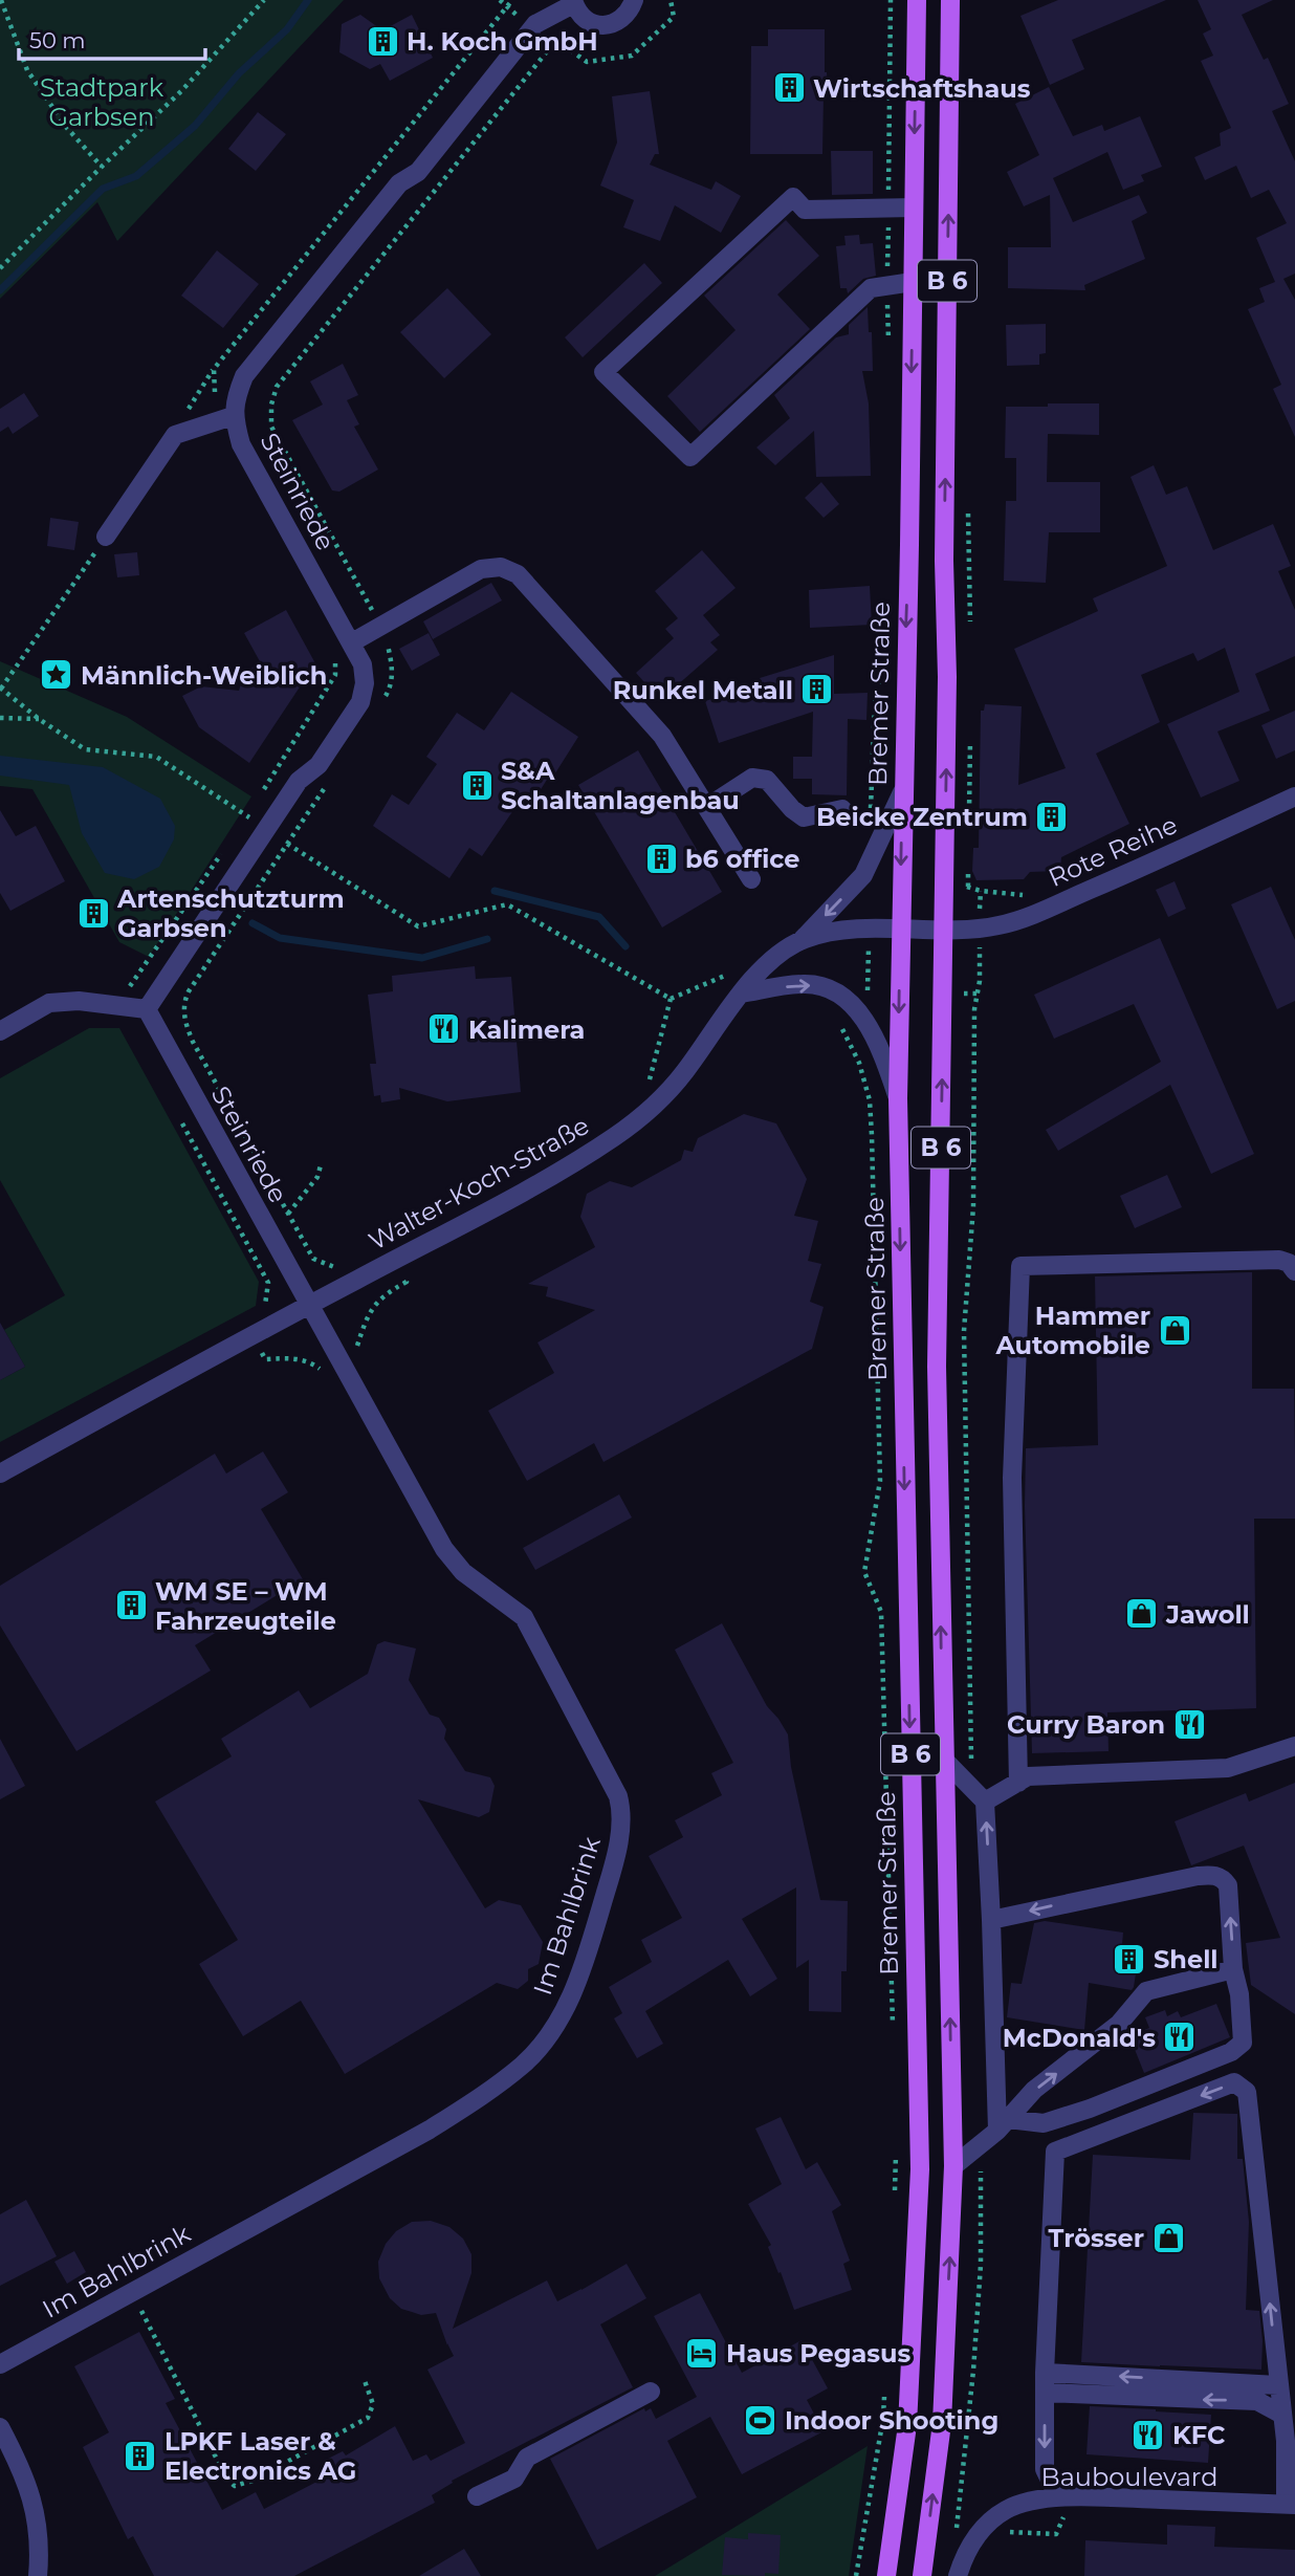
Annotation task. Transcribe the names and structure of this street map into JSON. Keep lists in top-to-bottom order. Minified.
{"streets":{"main road":["B 6","Bremer Straße"],"street":["Steinriede","Rote Reihe","Walter-Koch-Straße","Im Bahlbrink","Bauboulevard"]},"crossings":[["B 6","Rote Reihe"],["B 6","Walter-Koch-Straße"],["Steinriede","Walter-Koch-Straße"],["Steinriede","Im Bahlbrink"],["Bremer Straße","Walter-Koch-Straße"],["Rote Reihe","Walter-Koch-Straße"],["Walter-Koch-Straße","Im Bahlbrink"]],"parks":["Stadtpark Garbsen"],"places":{"building":["H. Koch GmbH","Wirtschaftshaus","Runkel Metall","S&A Schaltanlagenbau","Beicke Zentrum","b6 office","Artenschutzturm Garbsen","WM SE – WM Fahrzeugteile","Shell","LPKF Laser & Electronics AG"],"place":["Männlich-Weiblich"],"restaurant":["Kalimera","Curry Baron","McDonald's","KFC"],"shop":["Hammer Automobile","Jawoll","Trösser"],"hotel":["Haus Pegasus"],"sports":["Indoor Shooting"]},"scale_bar":"50 m"}
